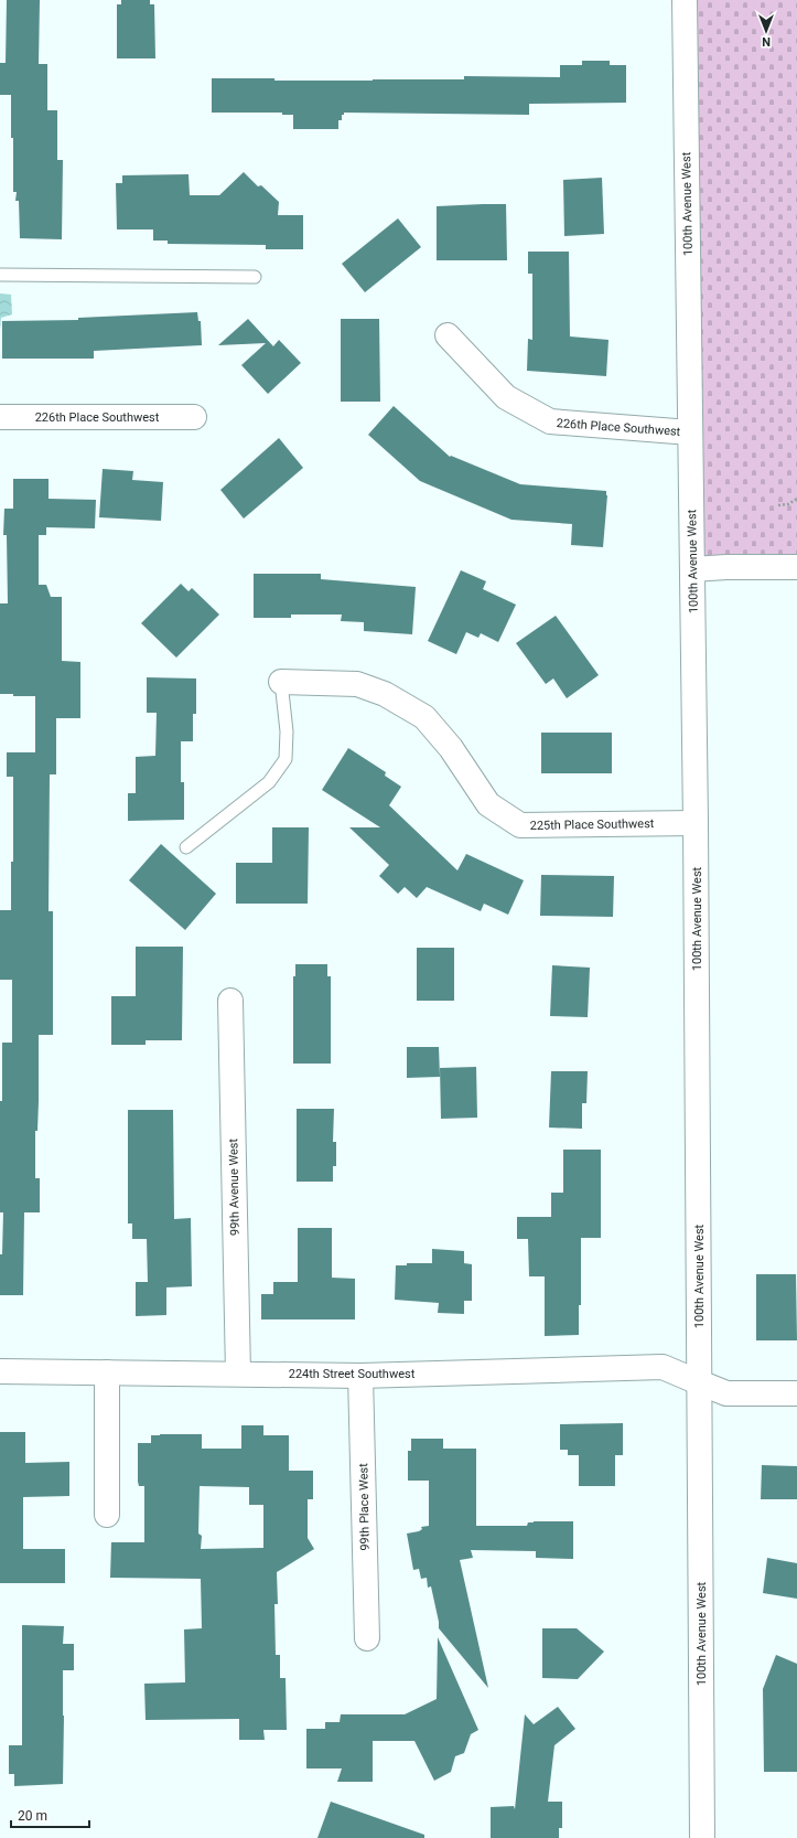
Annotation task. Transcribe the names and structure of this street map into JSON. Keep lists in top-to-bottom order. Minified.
{"streets":{"street":["100th Avenue West","226th Place Southwest","225th Place Southwest","99th Avenue West","224th Street Southwest","99th Place West"]},"crossings":[["100th Avenue West","226th Place Southwest"],["100th Avenue West","225th Place Southwest"],["100th Avenue West","224th Street Southwest"],["99th Avenue West","224th Street Southwest"],["224th Street Southwest","99th Place West"]],"scale_bar":"20 m","north":"bottom"}
